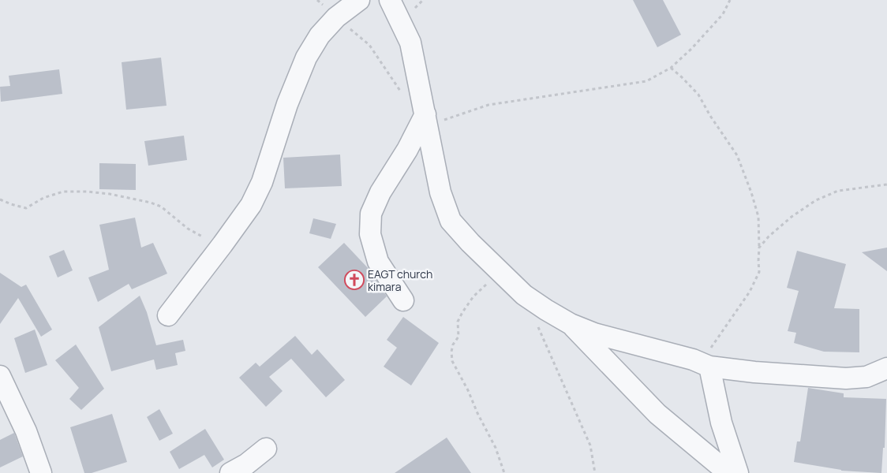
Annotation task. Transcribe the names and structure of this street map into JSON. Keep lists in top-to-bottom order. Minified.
{"places":{"church":["EAGT church kimara"]}}
